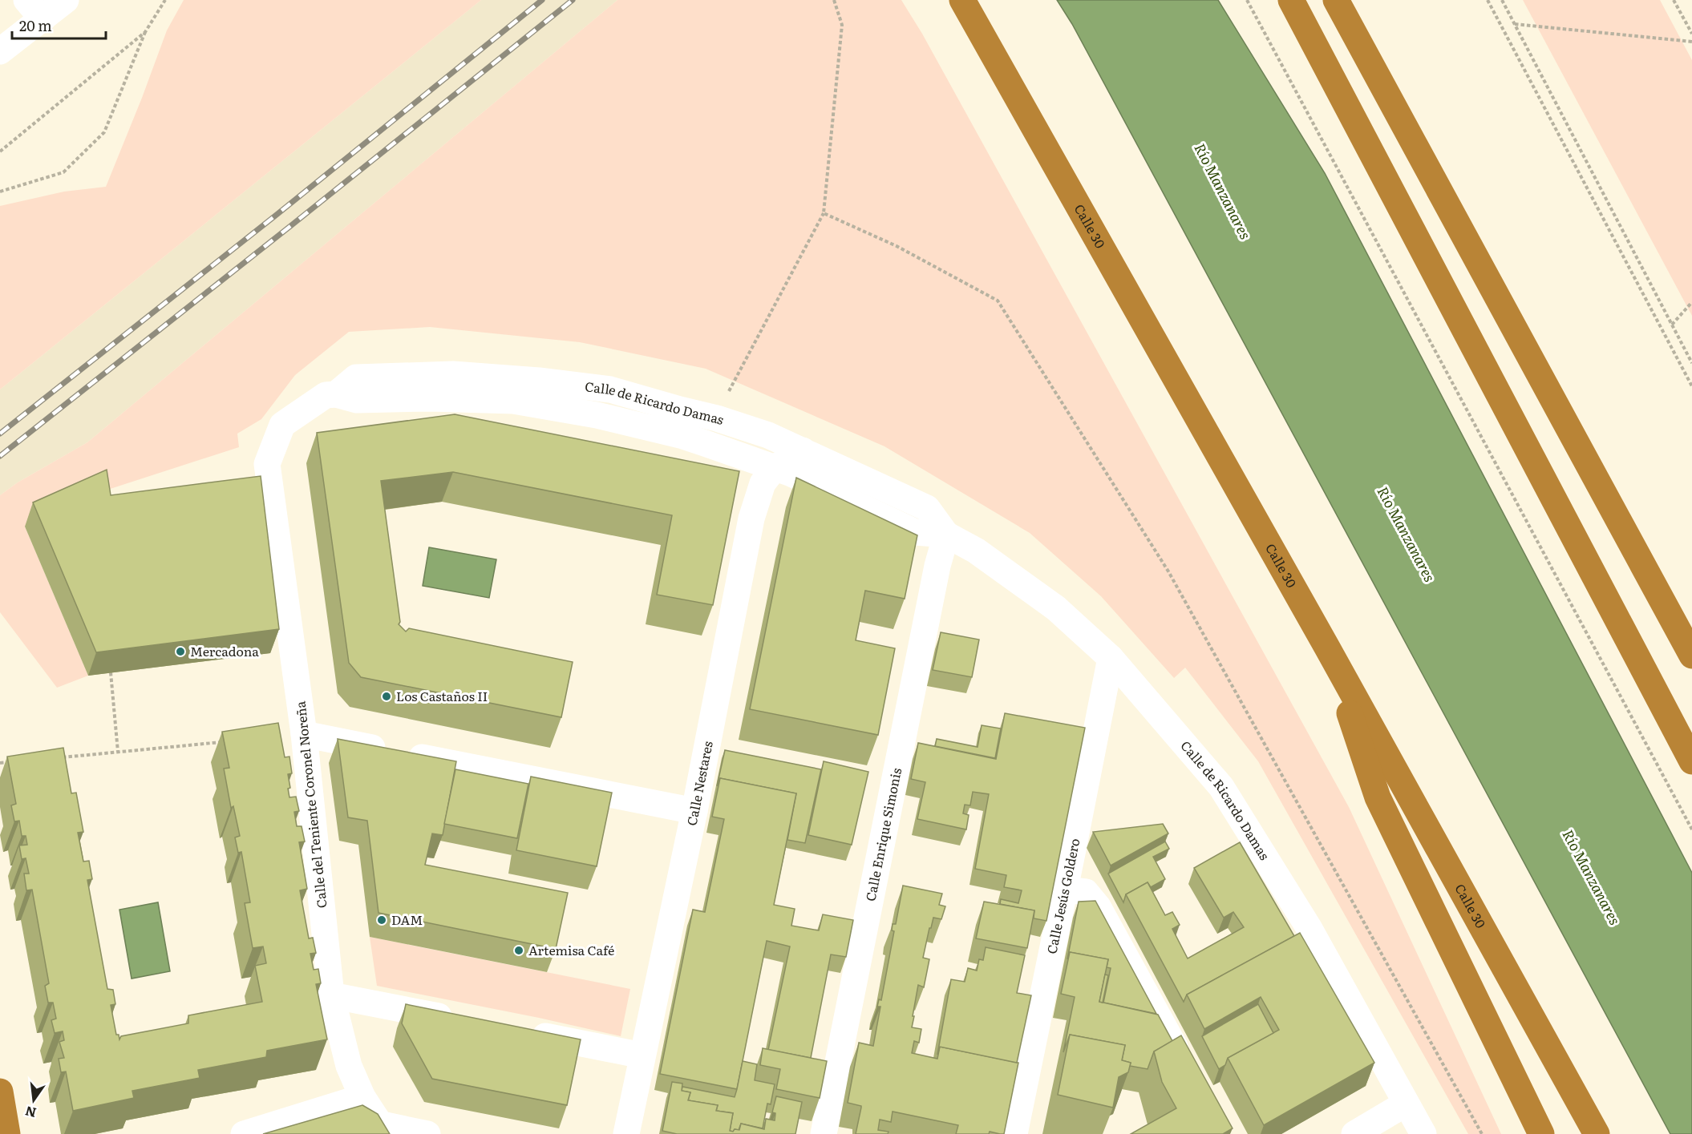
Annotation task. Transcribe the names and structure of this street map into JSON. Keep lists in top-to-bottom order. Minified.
{"streets":{"highway":["Calle 30"],"street":["Calle de Ricardo Damas","Calle Nestares","Calle del Teniente Coronel Noreña","Calle Enrique Simonis","Calle Jesús Goldero"]},"crossings":[["Calle de Ricardo Damas","Calle Nestares"],["Calle de Ricardo Damas","Calle del Teniente Coronel Noreña"],["Calle de Ricardo Damas","Calle Enrique Simonis"],["Calle de Ricardo Damas","Calle Jesús Goldero"]],"water":["Río Manzanares"],"places":["Mercadona","Los Castaños II","DAM","Artemisa Café"],"scale_bar":"20 m","north":"bottom"}
